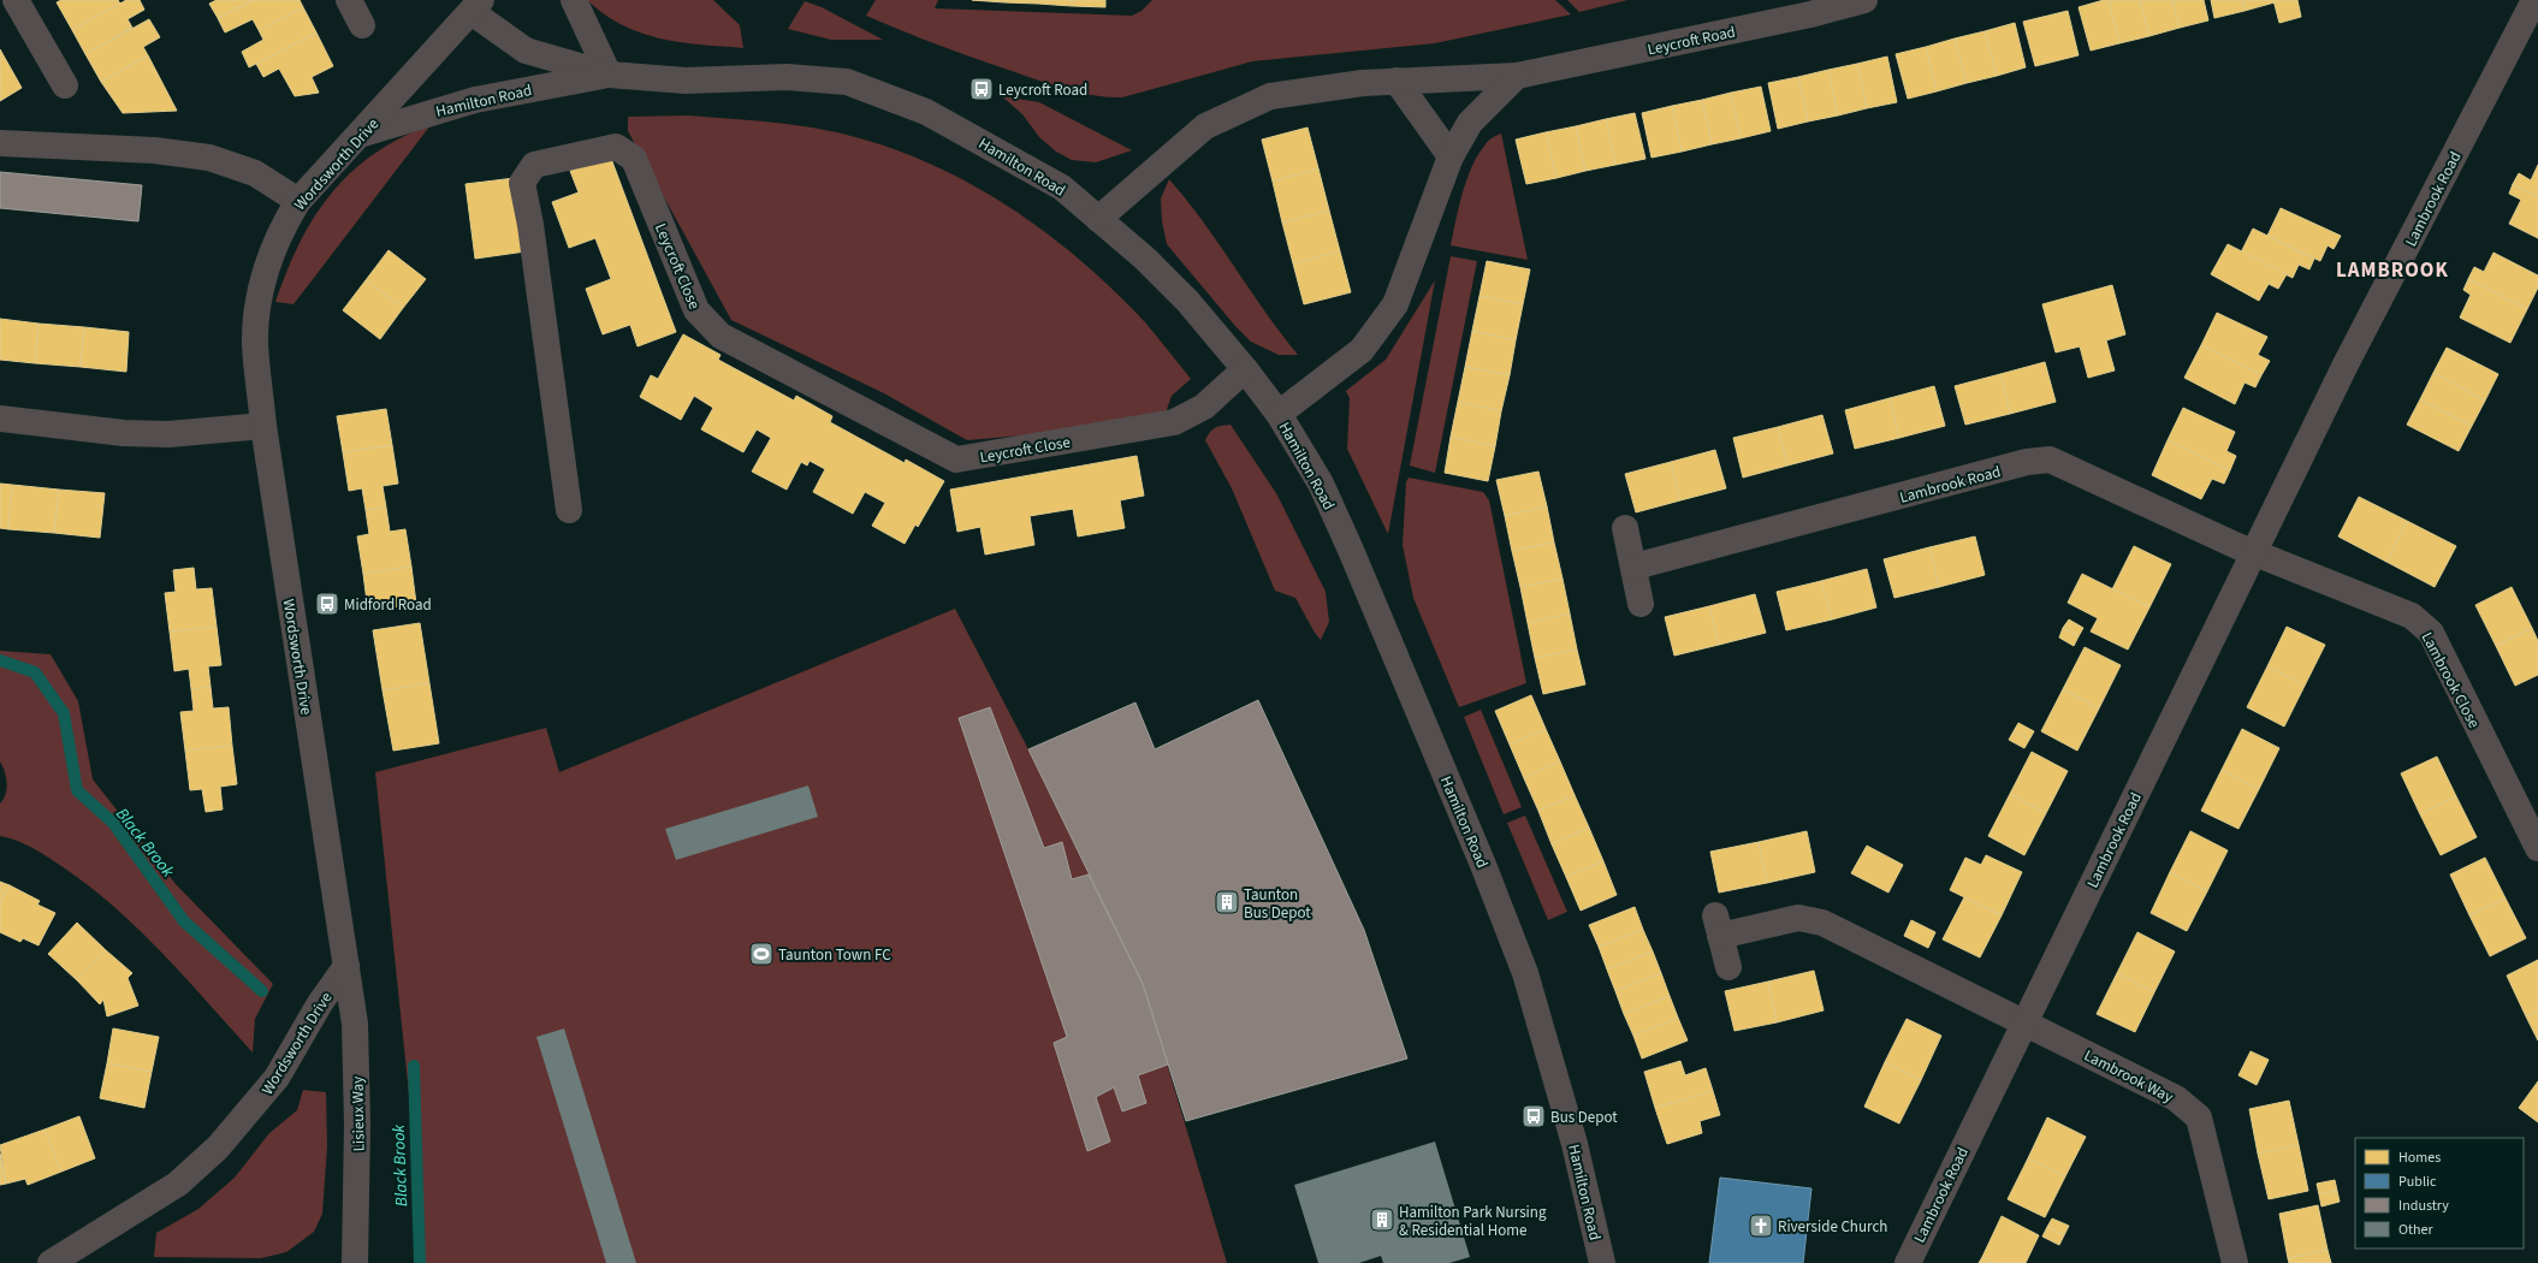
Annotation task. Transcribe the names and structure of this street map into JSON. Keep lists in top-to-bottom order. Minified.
{"streets":{"street":["Leycroft Road","Hamilton Road","Wordsworth Drive","Lambrook Road","Leycroft Close","Lambrook Close","Lambrook Way","Lisieux Way"]},"crossings":[["Leycroft Road","Hamilton Road"],["Hamilton Road","Wordsworth Drive"],["Hamilton Road","Leycroft Close"],["Wordsworth Drive","Lisieux Way"],["Lambrook Road","Lambrook Close"],["Lambrook Road","Lambrook Way"]],"districts":["LAMBROOK"],"water":["Black Brook"],"places":{"bus stop":["Leycroft Road","Midford Road","Bus Depot"],"building":["Taunton Bus Depot","Hamilton Park Nursing & Residential Home"],"sports":["Taunton Town FC"],"church":["Riverside Church"]},"legend":["Homes","Public","Industry","Other"]}
